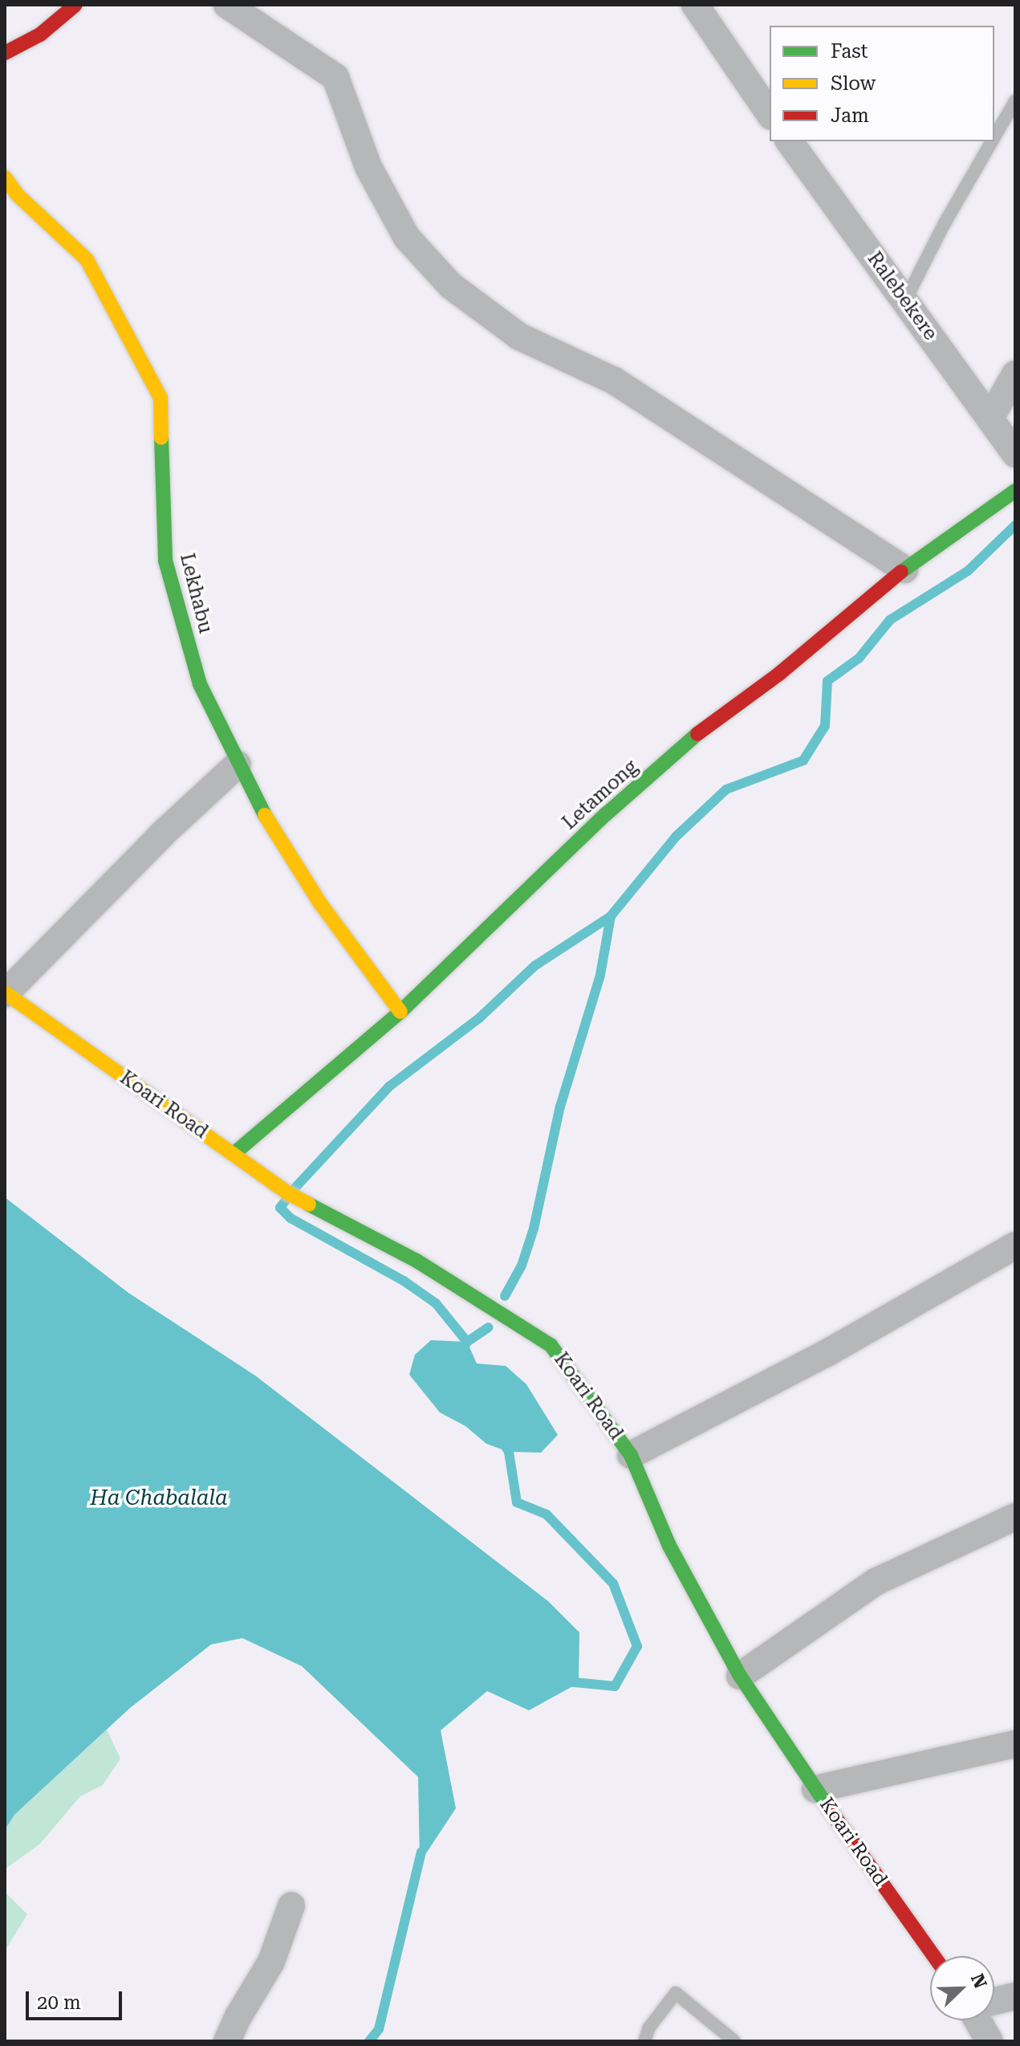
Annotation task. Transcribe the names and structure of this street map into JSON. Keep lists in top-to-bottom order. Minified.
{"streets":{"street":["Ralebekere","Lekhabu","Letamong","Koari Road"]},"crossings":[["Lekhabu","Letamong"],["Letamong","Koari Road"]],"water":["Ha Chabalala"],"legend":["Fast","Slow","Jam"],"scale_bar":"20 m","north":"top right"}
